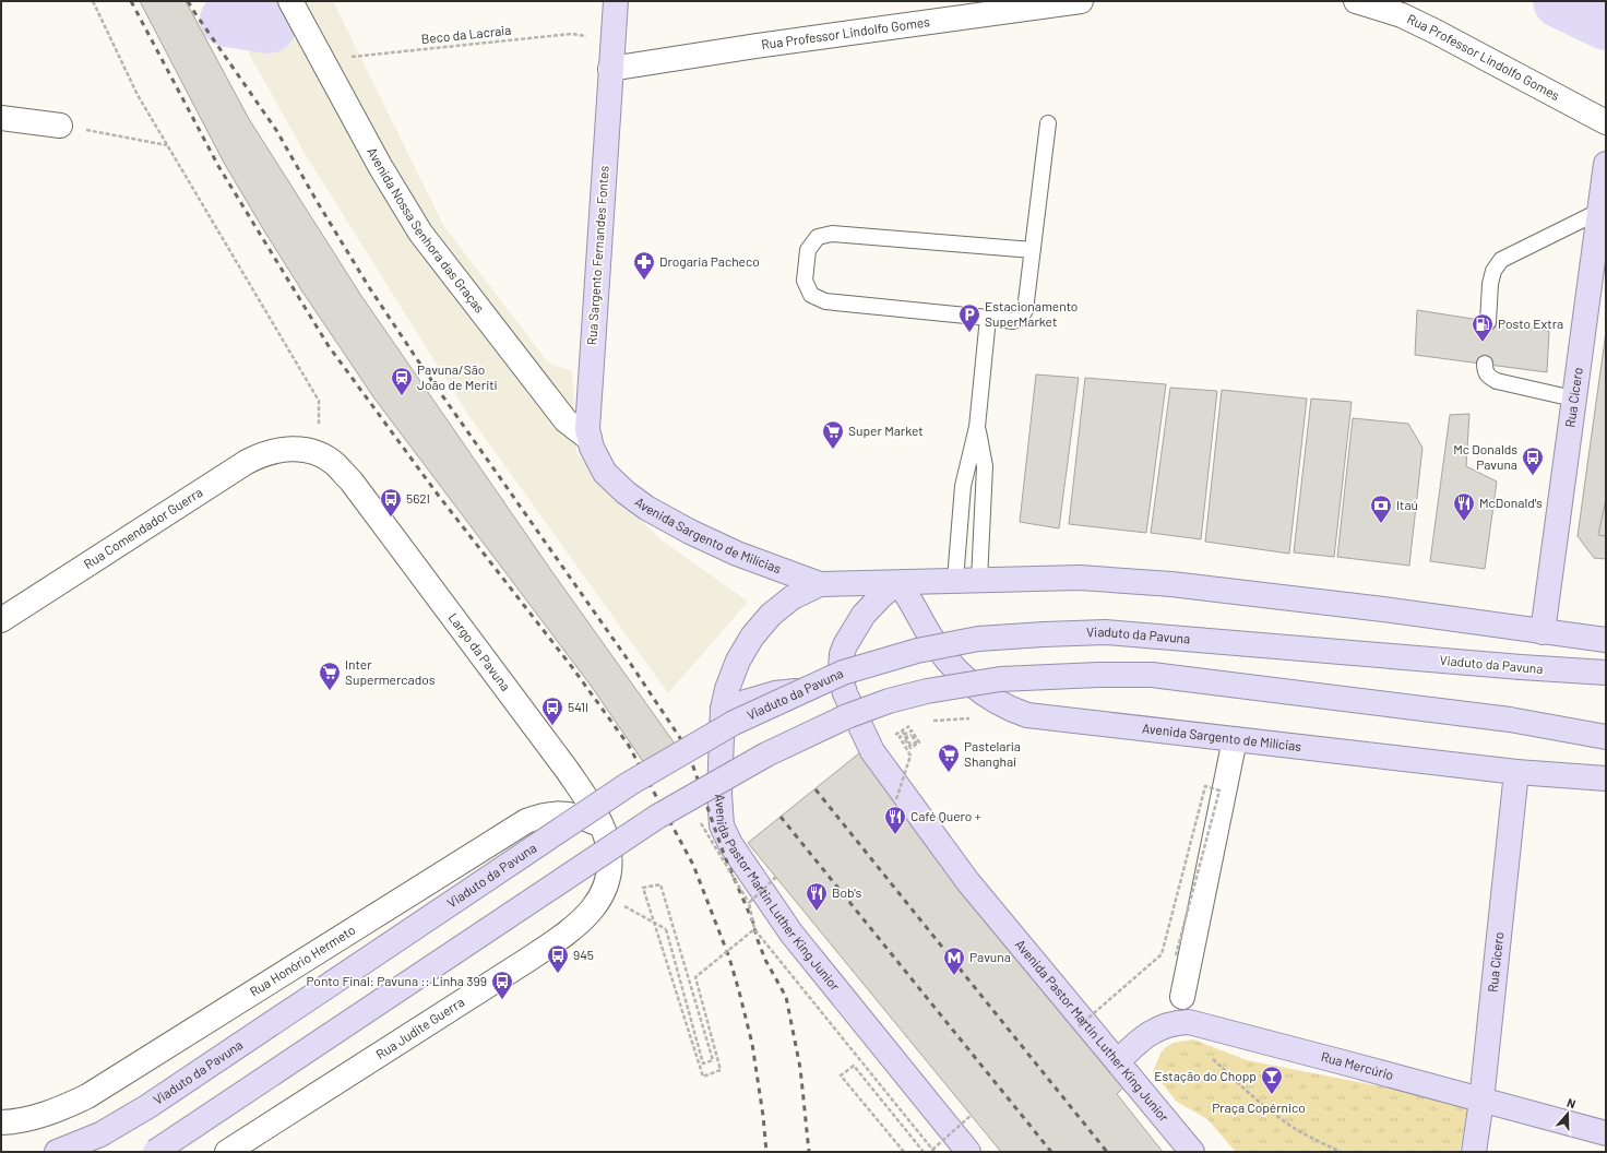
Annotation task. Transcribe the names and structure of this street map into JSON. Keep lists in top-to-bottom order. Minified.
{"streets":{"main road":["Rua Sargento Fernandes Fontes","Rua Cícero","Avenida Sargento de Milícias","Viaduto da Pavuna","Avenida Pastor Martin Luther King Junior","Rua Mercúrio"],"street":["Rua Professor Lindolfo Gomes","Avenida Nossa Senhora das Graças","Rua Comendador Guerra","Largo da Pavuna","Rua Honório Hermeto","Rua Judite Guerra"],"path":["Beco da Lacraia"]},"crossings":[["Rua Professor Lindolfo Gomes","Rua Sargento Fernandes Fontes"],["Beco da Lacraia","Avenida Nossa Senhora das Graças"],["Beco da Lacraia","Rua Sargento Fernandes Fontes"],["Avenida Nossa Senhora das Graças","Rua Sargento Fernandes Fontes"],["Rua Sargento Fernandes Fontes","Avenida Sargento de Milícias"],["Rua Cícero","Avenida Sargento de Milícias"],["Rua Cícero","Rua Mercúrio"],["Rua Comendador Guerra","Largo da Pavuna"],["Avenida Sargento de Milícias","Avenida Pastor Martin Luther King Junior"],["Largo da Pavuna","Rua Honório Hermeto"],["Largo da Pavuna","Rua Judite Guerra"],["Avenida Pastor Martin Luther King Junior","Rua Mercúrio"]],"parks":["Praça Copérnico"],"places":{"pharmacy":["Drogaria Pacheco"],"parking":["Estacionamento SuperMarket"],"fuel station":["Posto Extra"],"station":["Pavuna/São João de Meriti"],"supermarket":["Super Market","Inter Supermercados","Pastelaria Shanghai"],"bus stop":["Mc Donalds Pavuna","562I","541I","945","Ponto Final: Pavuna :: Linha 399"],"restaurant":["McDonald's","Café Quero +","Bob's"],"bank":["Itaú"],"metro station":["Pavuna"],"bar":["Estação do Chopp"]},"north":"top"}
